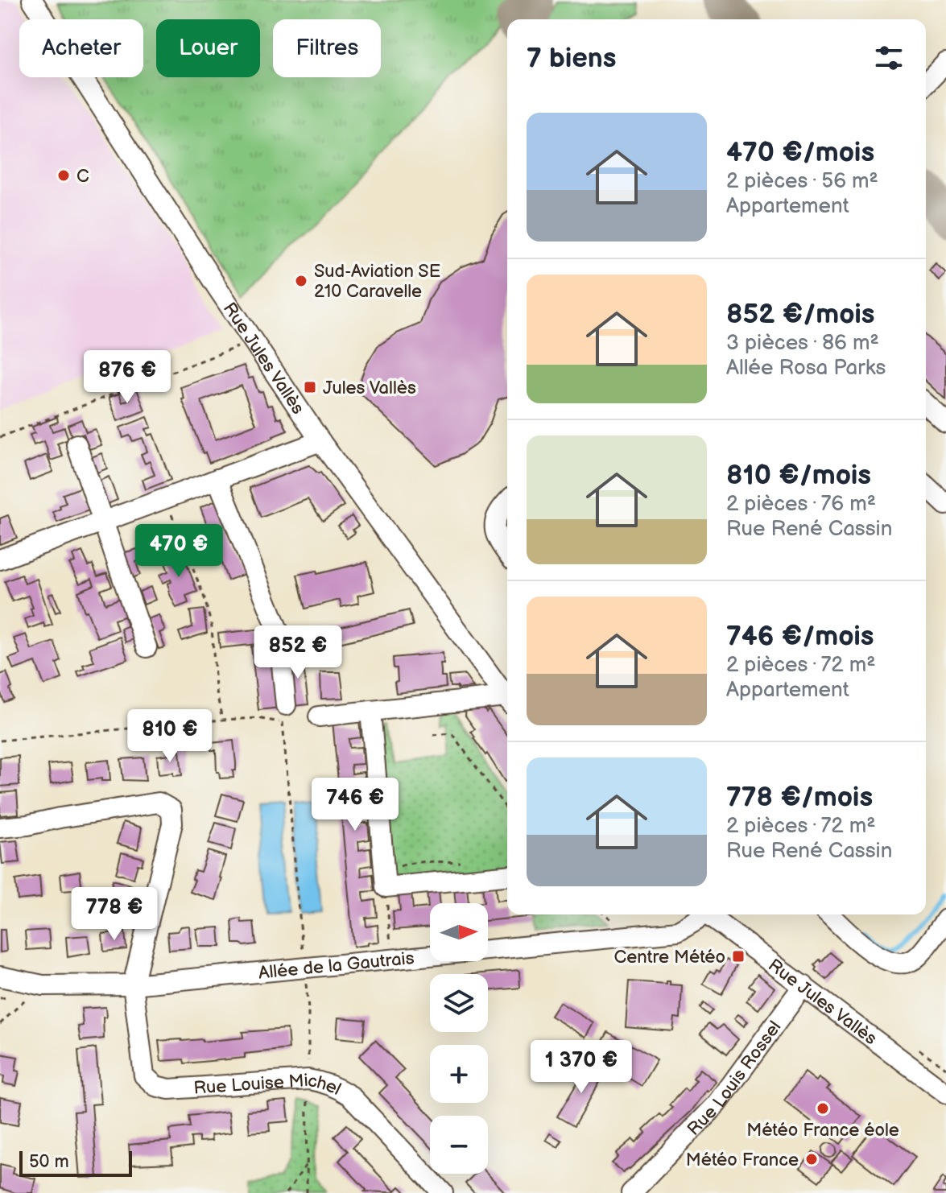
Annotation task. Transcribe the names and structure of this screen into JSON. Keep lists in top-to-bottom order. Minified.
{"streets":{"street":["Rue Jules Vallès","Allée de la Gautrais","Rue Louis Rossel","Rue Louise Michel"]},"crossings":[["Rue Jules Vallès","Rue Louis Rossel"],["Allée de la Gautrais","Rue Louise Michel"]],"places":{"other":["C","Sud-Aviation SE 210 Caravelle","Météo France éole","Météo France"],"transit":["Jules Vallès","Centre Météo"]},"scale_bar":"50 m","north":"right","page":{"chip":["Acheter","Louer","Filtres"],"heading":"7 biens","list":[{"name":"470 €/mois","note":"2 pièces · 56 m² · Appartement"},{"name":"852 €/mois","note":"3 pièces · 86 m² · Allée Rosa Parks"},{"name":"810 €/mois","note":"2 pièces · 76 m² · Rue René Cassin"},{"name":"746 €/mois","note":"2 pièces · 72 m² · Appartement"},{"name":"778 €/mois","note":"2 pièces · 72 m² · Rue René Cassin"}],"price":["876 €","470 €","852 €","810 €","746 €","778 €","1 370 €"],"map_buttons":["+","−"],"scale":"50 m"}}
